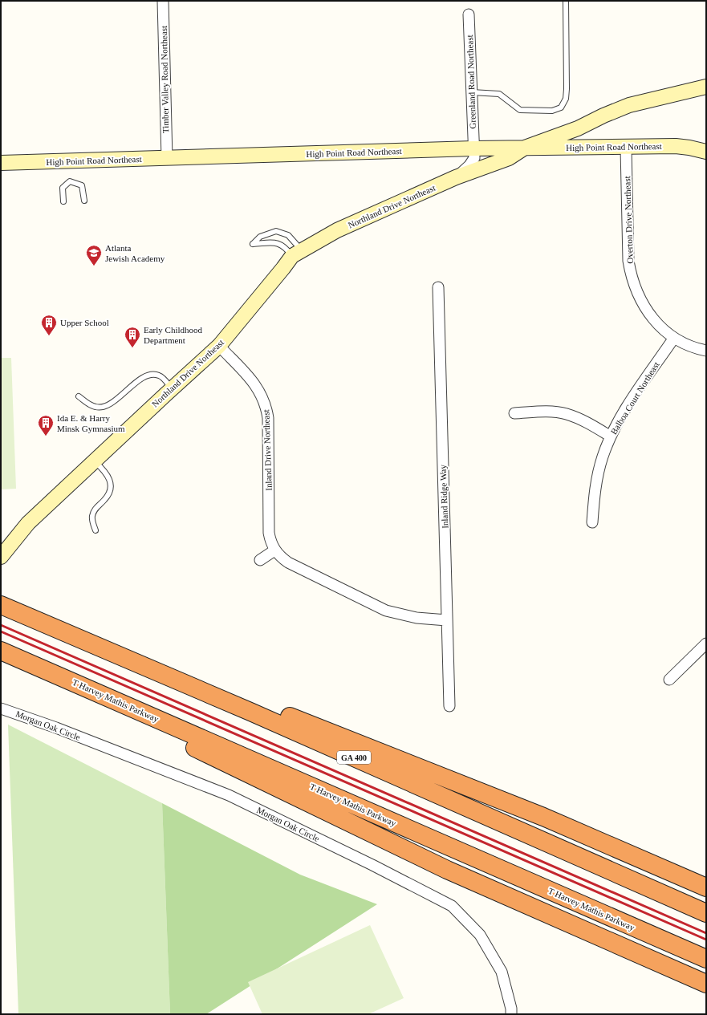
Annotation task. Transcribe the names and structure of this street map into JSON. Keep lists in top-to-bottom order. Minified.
{"streets":{"highway":["T Harvey Mathis Parkway","GA 400"],"street":["Timber Valley Road Northeast","Greenland Road Northeast","High Point Road Northeast","Northland Drive Northeast","Overton Drive Northeast","Balboa Court Northeast","Inland Drive Northeast","Inland Ridge Way","Morgan Oak Circle"]},"crossings":[["Timber Valley Road Northeast","High Point Road Northeast"],["Greenland Road Northeast","High Point Road Northeast"],["Greenland Road Northeast","Northland Drive Northeast"],["High Point Road Northeast","Northland Drive Northeast"],["High Point Road Northeast","Overton Drive Northeast"],["Northland Drive Northeast","Inland Drive Northeast"],["Overton Drive Northeast","Balboa Court Northeast"],["Inland Drive Northeast","Inland Ridge Way"]],"places":{"school or university":["Atlanta Jewish Academy"],"building":["Upper School","Early Childhood Department","Ida E. & Harry Minsk Gymnasium"]}}
